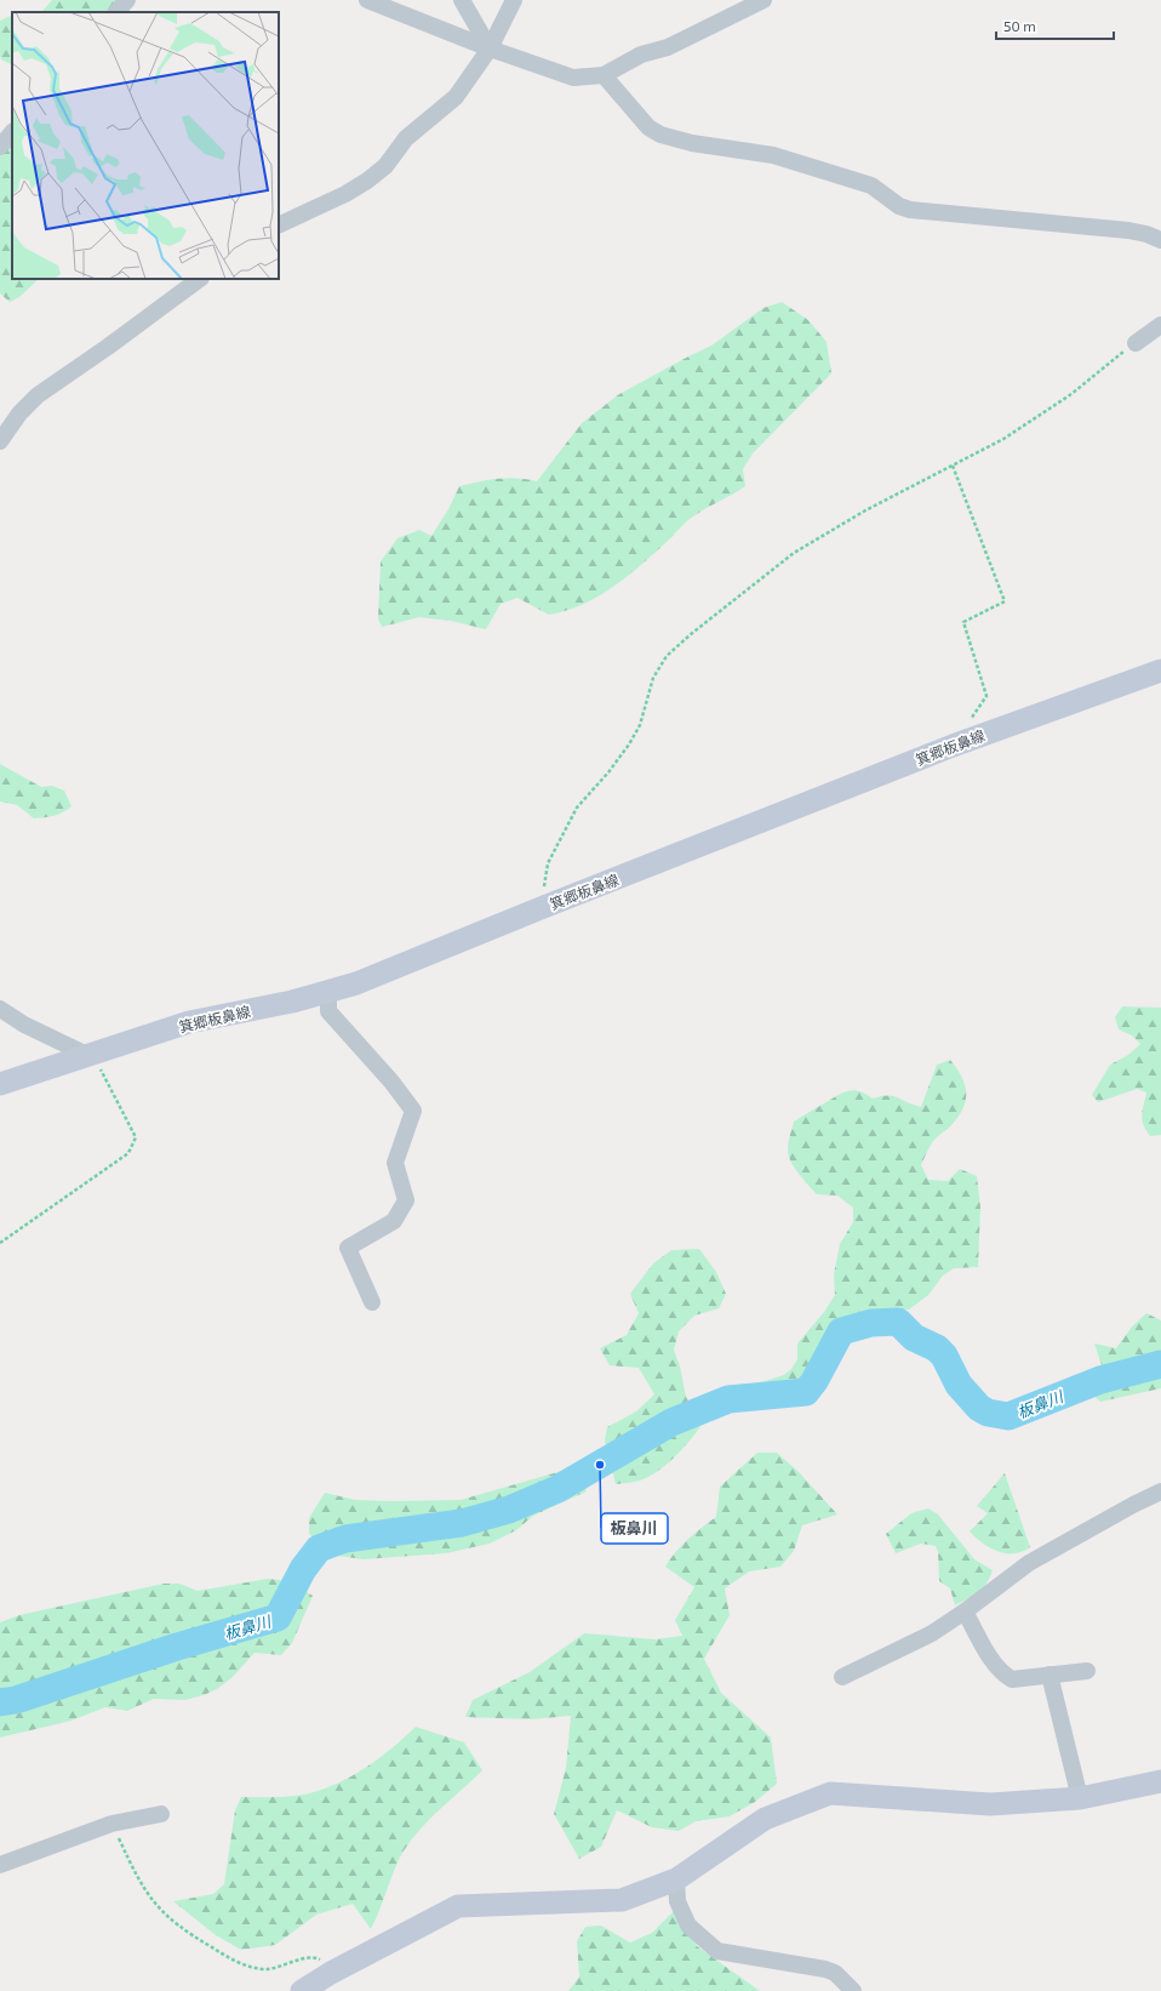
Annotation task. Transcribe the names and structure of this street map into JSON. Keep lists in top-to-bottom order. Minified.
{"streets":{"main road":["箕郷板鼻線"]},"water":["板鼻川"],"places":["板鼻川"],"scale_bar":"50 m"}
